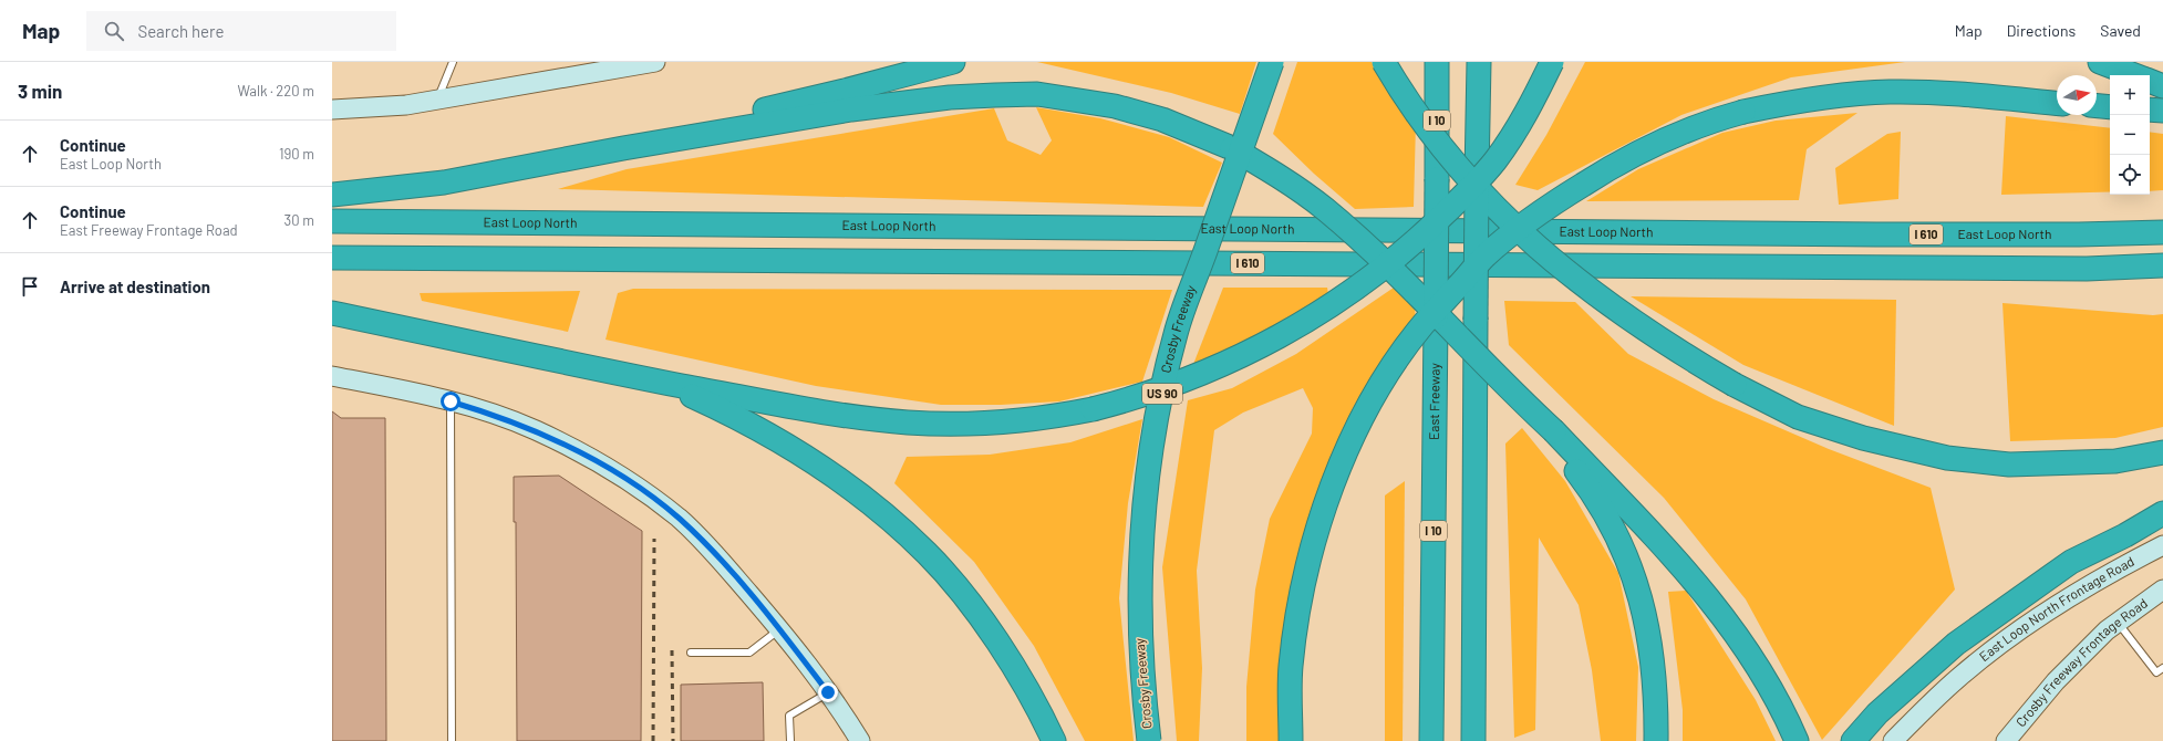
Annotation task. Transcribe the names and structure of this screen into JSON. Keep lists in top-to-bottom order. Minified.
{"streets":{"highway":["I 10","East Loop North","I 610","Crosby Freeway","US 90","East Freeway"],"main road":["East Loop North Frontage Road","Crosby Freeway Frontage Road"]},"north":"right","page":{"header":"Map","search":"Search here","nav":["Map","Directions","Saved"],"heading":["3 min","Walk · 220 m"],"map_buttons":["+","−"],"list":[["Continue","East Loop North","190 m"],["Continue","East Freeway Frontage Road","30 m"],"Arrive at destination"]}}
